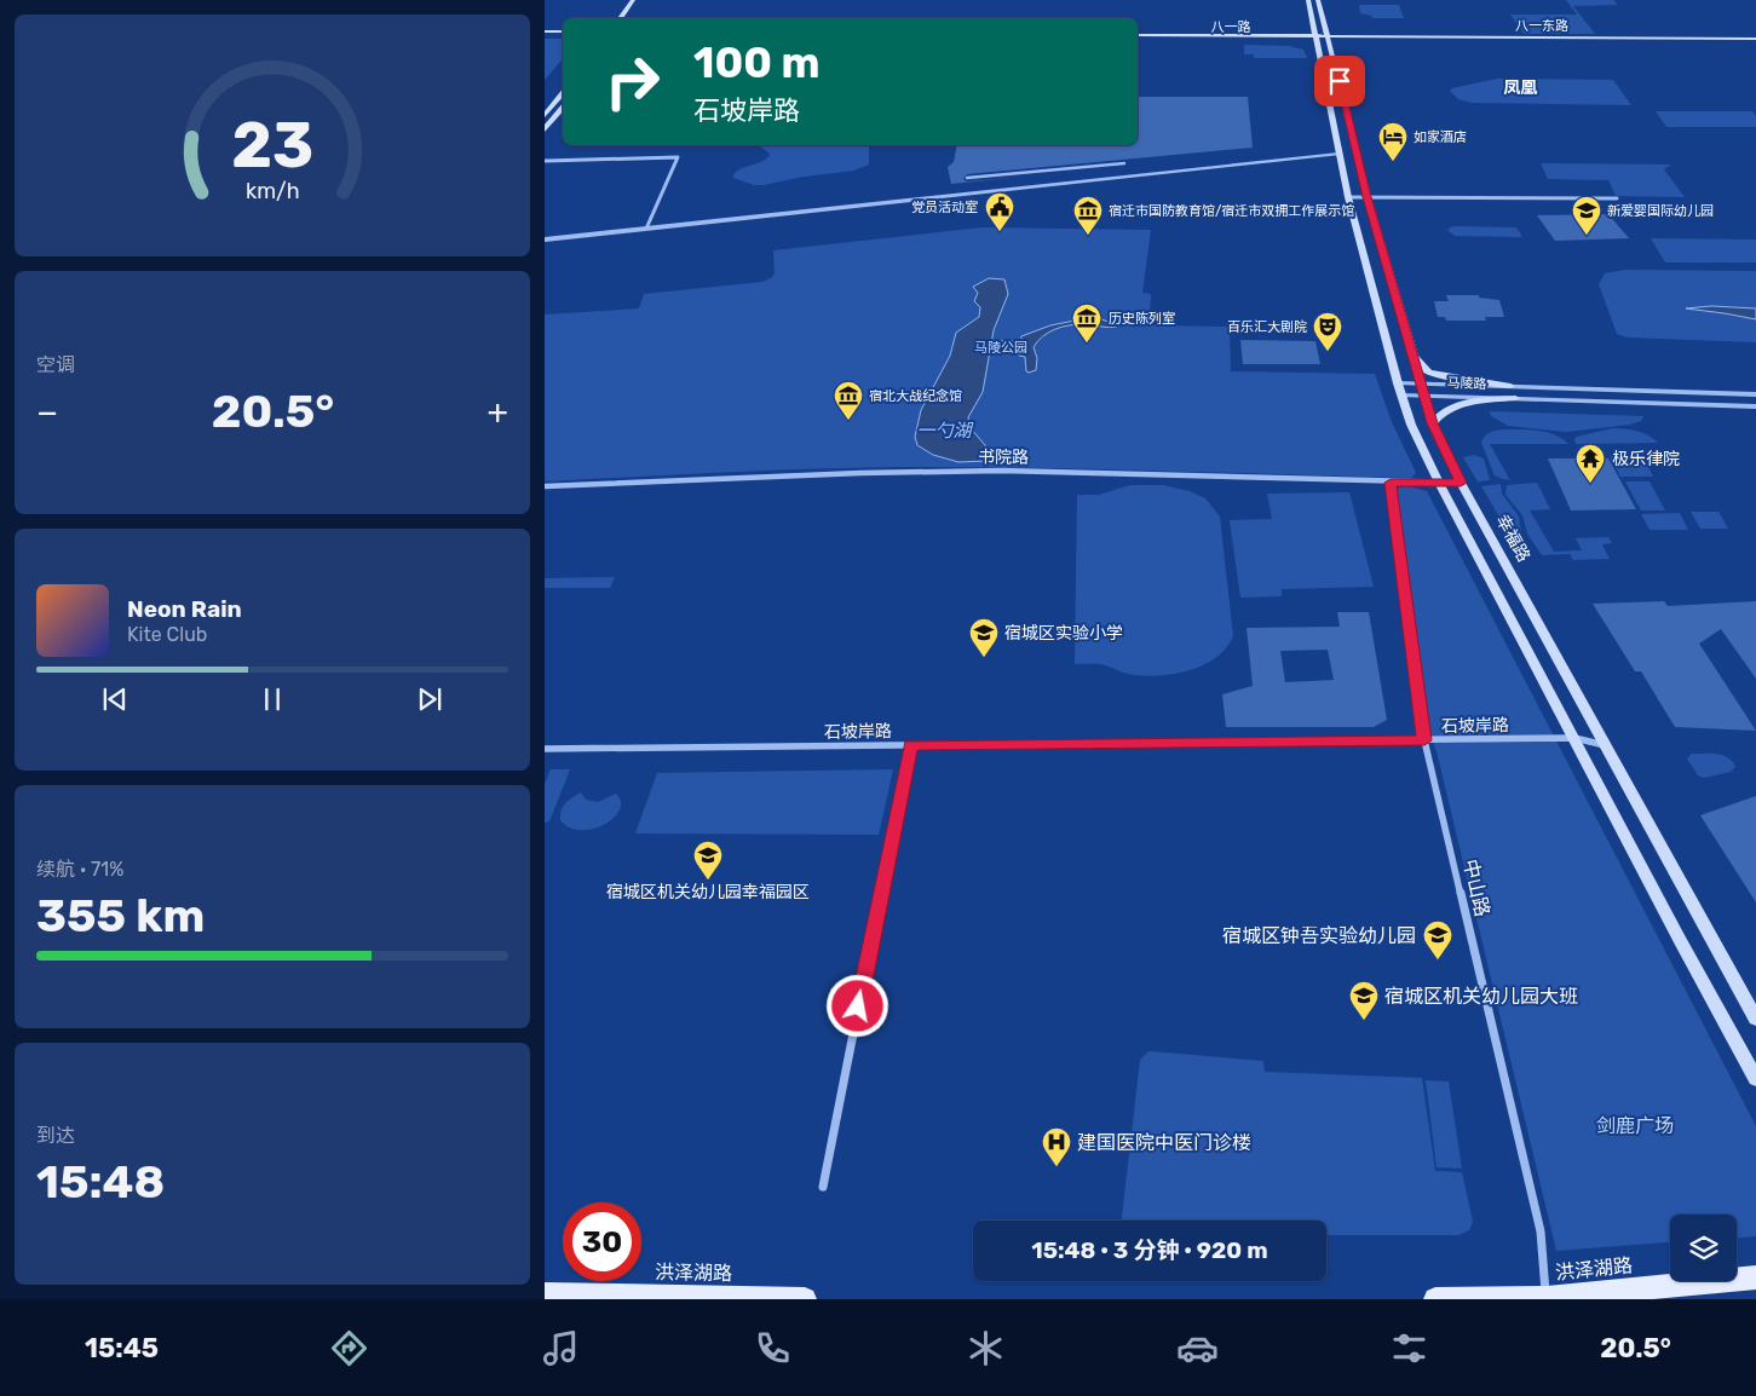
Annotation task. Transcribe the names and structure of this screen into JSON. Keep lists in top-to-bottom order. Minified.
{"streets":{"main road":["八一东路","八一路","幸福路","洪泽湖路"],"street":["马陵路","书院路","石坡岸路","中山路"]},"crossings":[["八一东路","八一路"],["八一东路","幸福路"],["八一路","幸福路"],["马陵路","幸福路"],["书院路","幸福路"],["书院路","中山路"],["幸福路","石坡岸路"],["石坡岸路","中山路"],["中山路","洪泽湖路"]],"districts":["凤凰"],"water":["一勺湖"],"parks":["马陵公园","剑鹿广场"],"places":{"hotel":["如家酒店"],"public building":["党员活动室"],"museum":["宿迁市国防教育馆/宿迁市双拥工作展示馆","历史陈列室","宿北大战纪念馆"],"school or university":["新爱婴国际幼儿园","宿城区实验小学","宿城区机关幼儿园幸福园区","宿城区钟吾实验幼儿园","宿城区机关幼儿园大班"],"theatre":["百乐汇大剧院"],"temple":["极乐律院"],"hospital":["建国医院中医门诊楼"]},"page":{"turn":["100 m","石坡岸路"],"tile":["空调",["续航 · 71%","355 km"],["到达","15:48"]],"heat":["−","20.5°","+"],"song":["Neon Rain","Kite Club"],"limit":"30","trip":"15:48 · 3 分钟 · 920 m","tabs":["15:45","20.5°"],"gauge":["23","km/h"]}}
